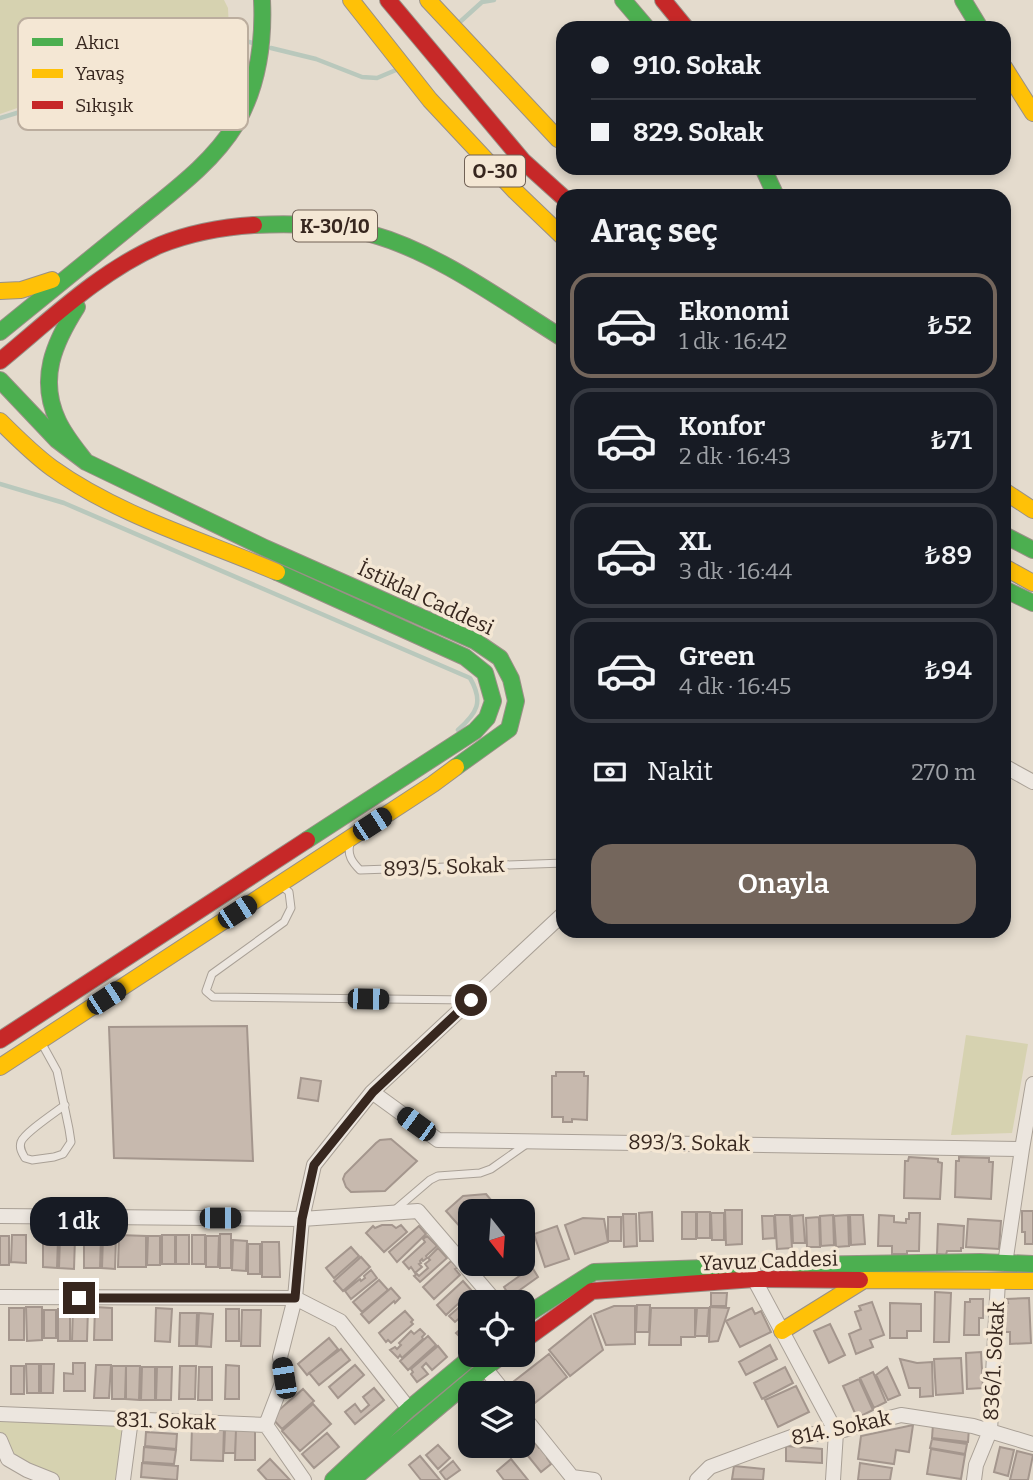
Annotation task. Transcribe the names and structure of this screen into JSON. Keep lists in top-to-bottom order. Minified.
{"streets":{"main road":["O-30","K-30/10","İstiklal Caddesi","Yavuz Caddesi"],"street":["893/3. Sokak","836/1. Sokak","831. Sokak","814. Sokak"],"lane":["893/5. Sokak"]},"crossings":[["K-30/10","İstiklal Caddesi"],["İstiklal Caddesi","893/5. Sokak"],["Yavuz Caddesi","836/1. Sokak"],["836/1. Sokak","814. Sokak"]],"legend":["Akıcı","Yavaş","Sıkışık"],"north":"bottom","page":{"banner":["910. Sokak","829. Sokak"],"heading":"Araç seç","list":[{"name":"Ekonomi","note":"1 dk · 16:42","value":"₺52"},{"name":"Konfor","note":"2 dk · 16:43","value":"₺71"},{"name":"XL","note":"3 dk · 16:44","value":"₺89"},{"name":"Green","note":"4 dk · 16:45","value":"₺94"}],"pay":["Nakit","270 m"],"buttons":"Onayla","bubble":"1 dk"}}
